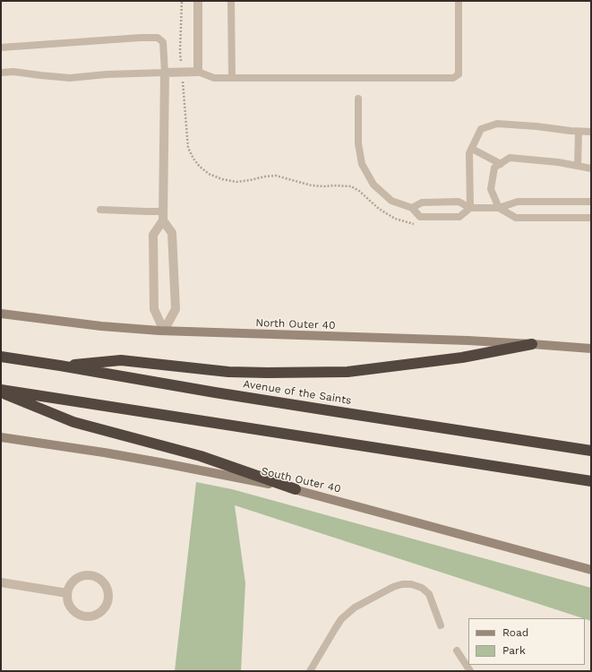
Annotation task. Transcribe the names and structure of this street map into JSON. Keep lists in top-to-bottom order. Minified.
{"streets":{"highway":["Avenue of the Saints"],"street":["North Outer 40","South Outer 40"]},"legend":["Road","Park"]}
